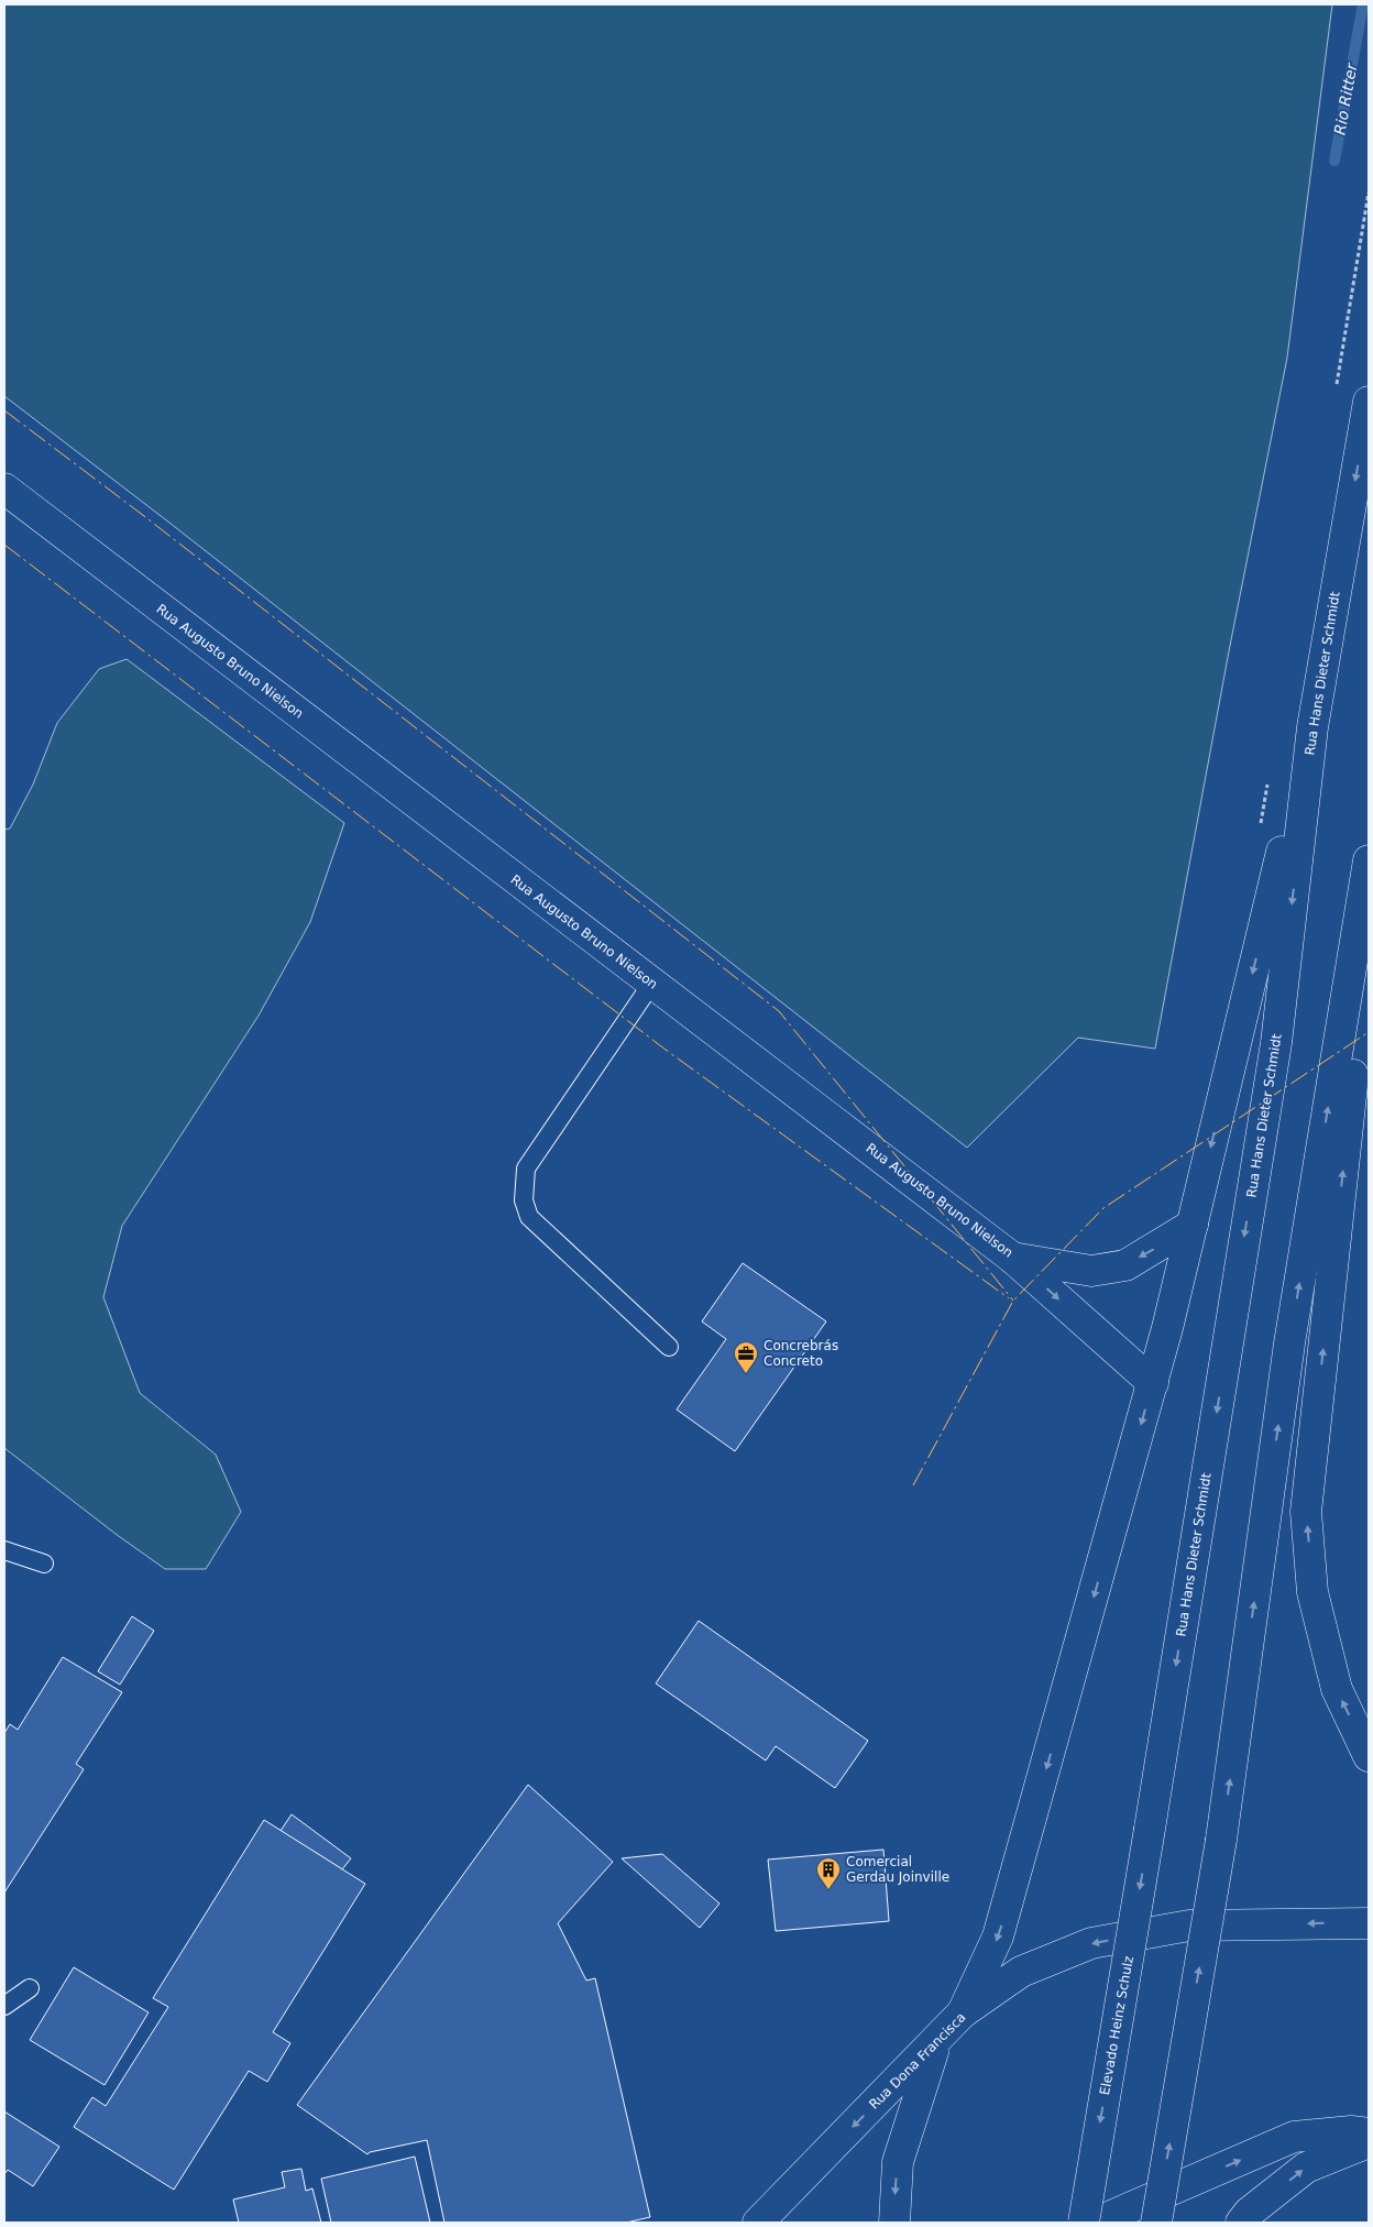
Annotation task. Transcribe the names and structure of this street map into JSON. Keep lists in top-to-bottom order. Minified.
{"streets":{"main road":["Rua Augusto Bruno Nielson","Rua Hans Dieter Schmidt","Elevado Heinz Schulz","Rua Dona Francisca"]},"crossings":[["Rua Hans Dieter Schmidt","Elevado Heinz Schulz"]],"water":["Rio Ritter"],"places":{"office":["Concrebrás Concreto"],"building":["Comercial Gerdau Joinville"]}}
